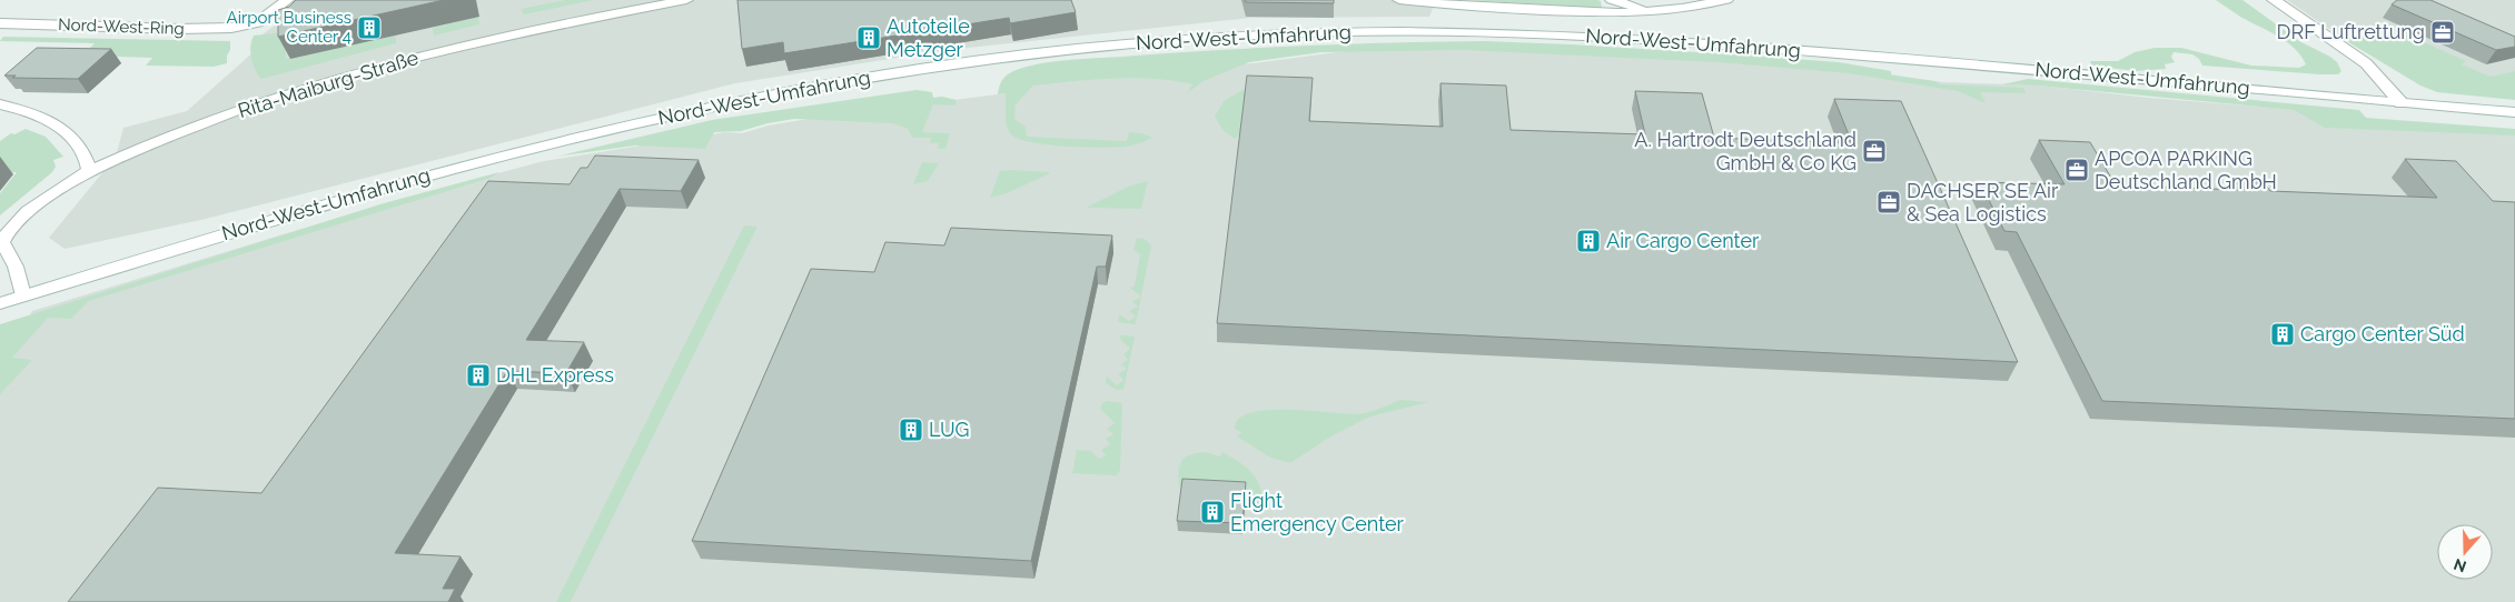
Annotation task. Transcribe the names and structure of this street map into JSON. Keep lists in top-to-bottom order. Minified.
{"streets":{"main road":["Nord-West-Ring","Nord-West-Umfahrung","Rita-Maiburg-Straße"]},"crossings":[["Nord-West-Umfahrung","Rita-Maiburg-Straße"]],"places":{"building":["Airport Business Center 4","Autoteile Metzger","Air Cargo Center","Cargo Center Süd","DHL Express","LUG","Flight Emergency Center"],"office":["DRF Luftrettung","A. Hartrodt Deutschland GmbH & Co KG","APCOA PARKING Deutschland GmbH","DACHSER SE Air & Sea Logistics"]},"north":"bottom"}
